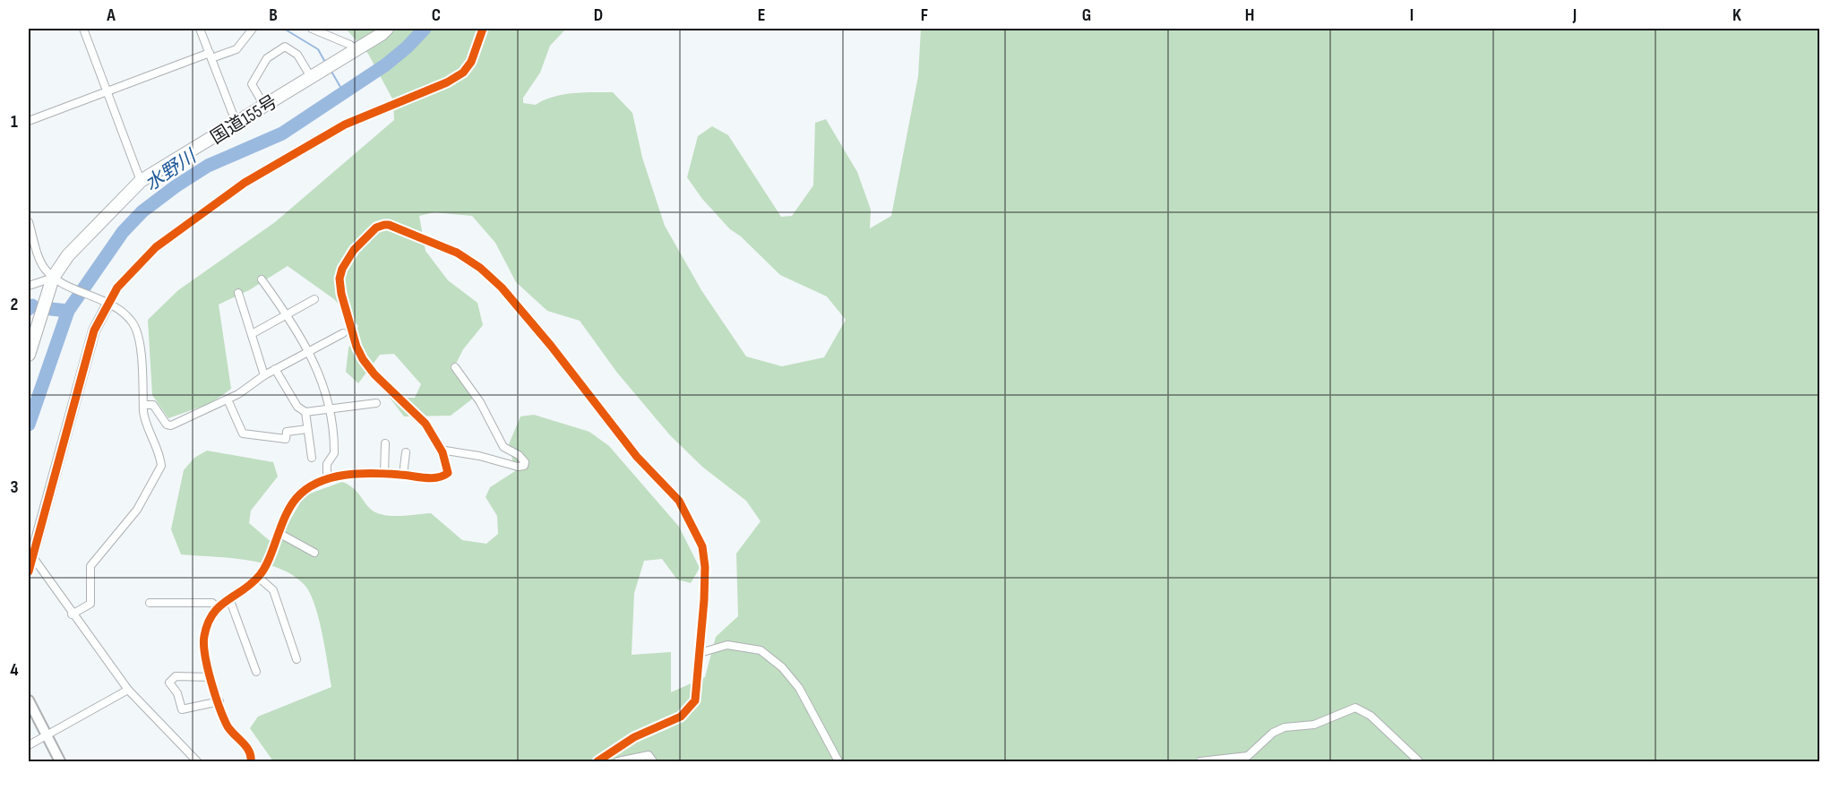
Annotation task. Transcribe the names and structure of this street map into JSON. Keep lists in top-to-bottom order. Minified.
{"streets":{"highway":["国道155号"]},"water":["水野川"],"grid":{"columns":["A","B","C","D","E","F","G","H","I","J","K"],"rows":["1","2","3","4"]}}
